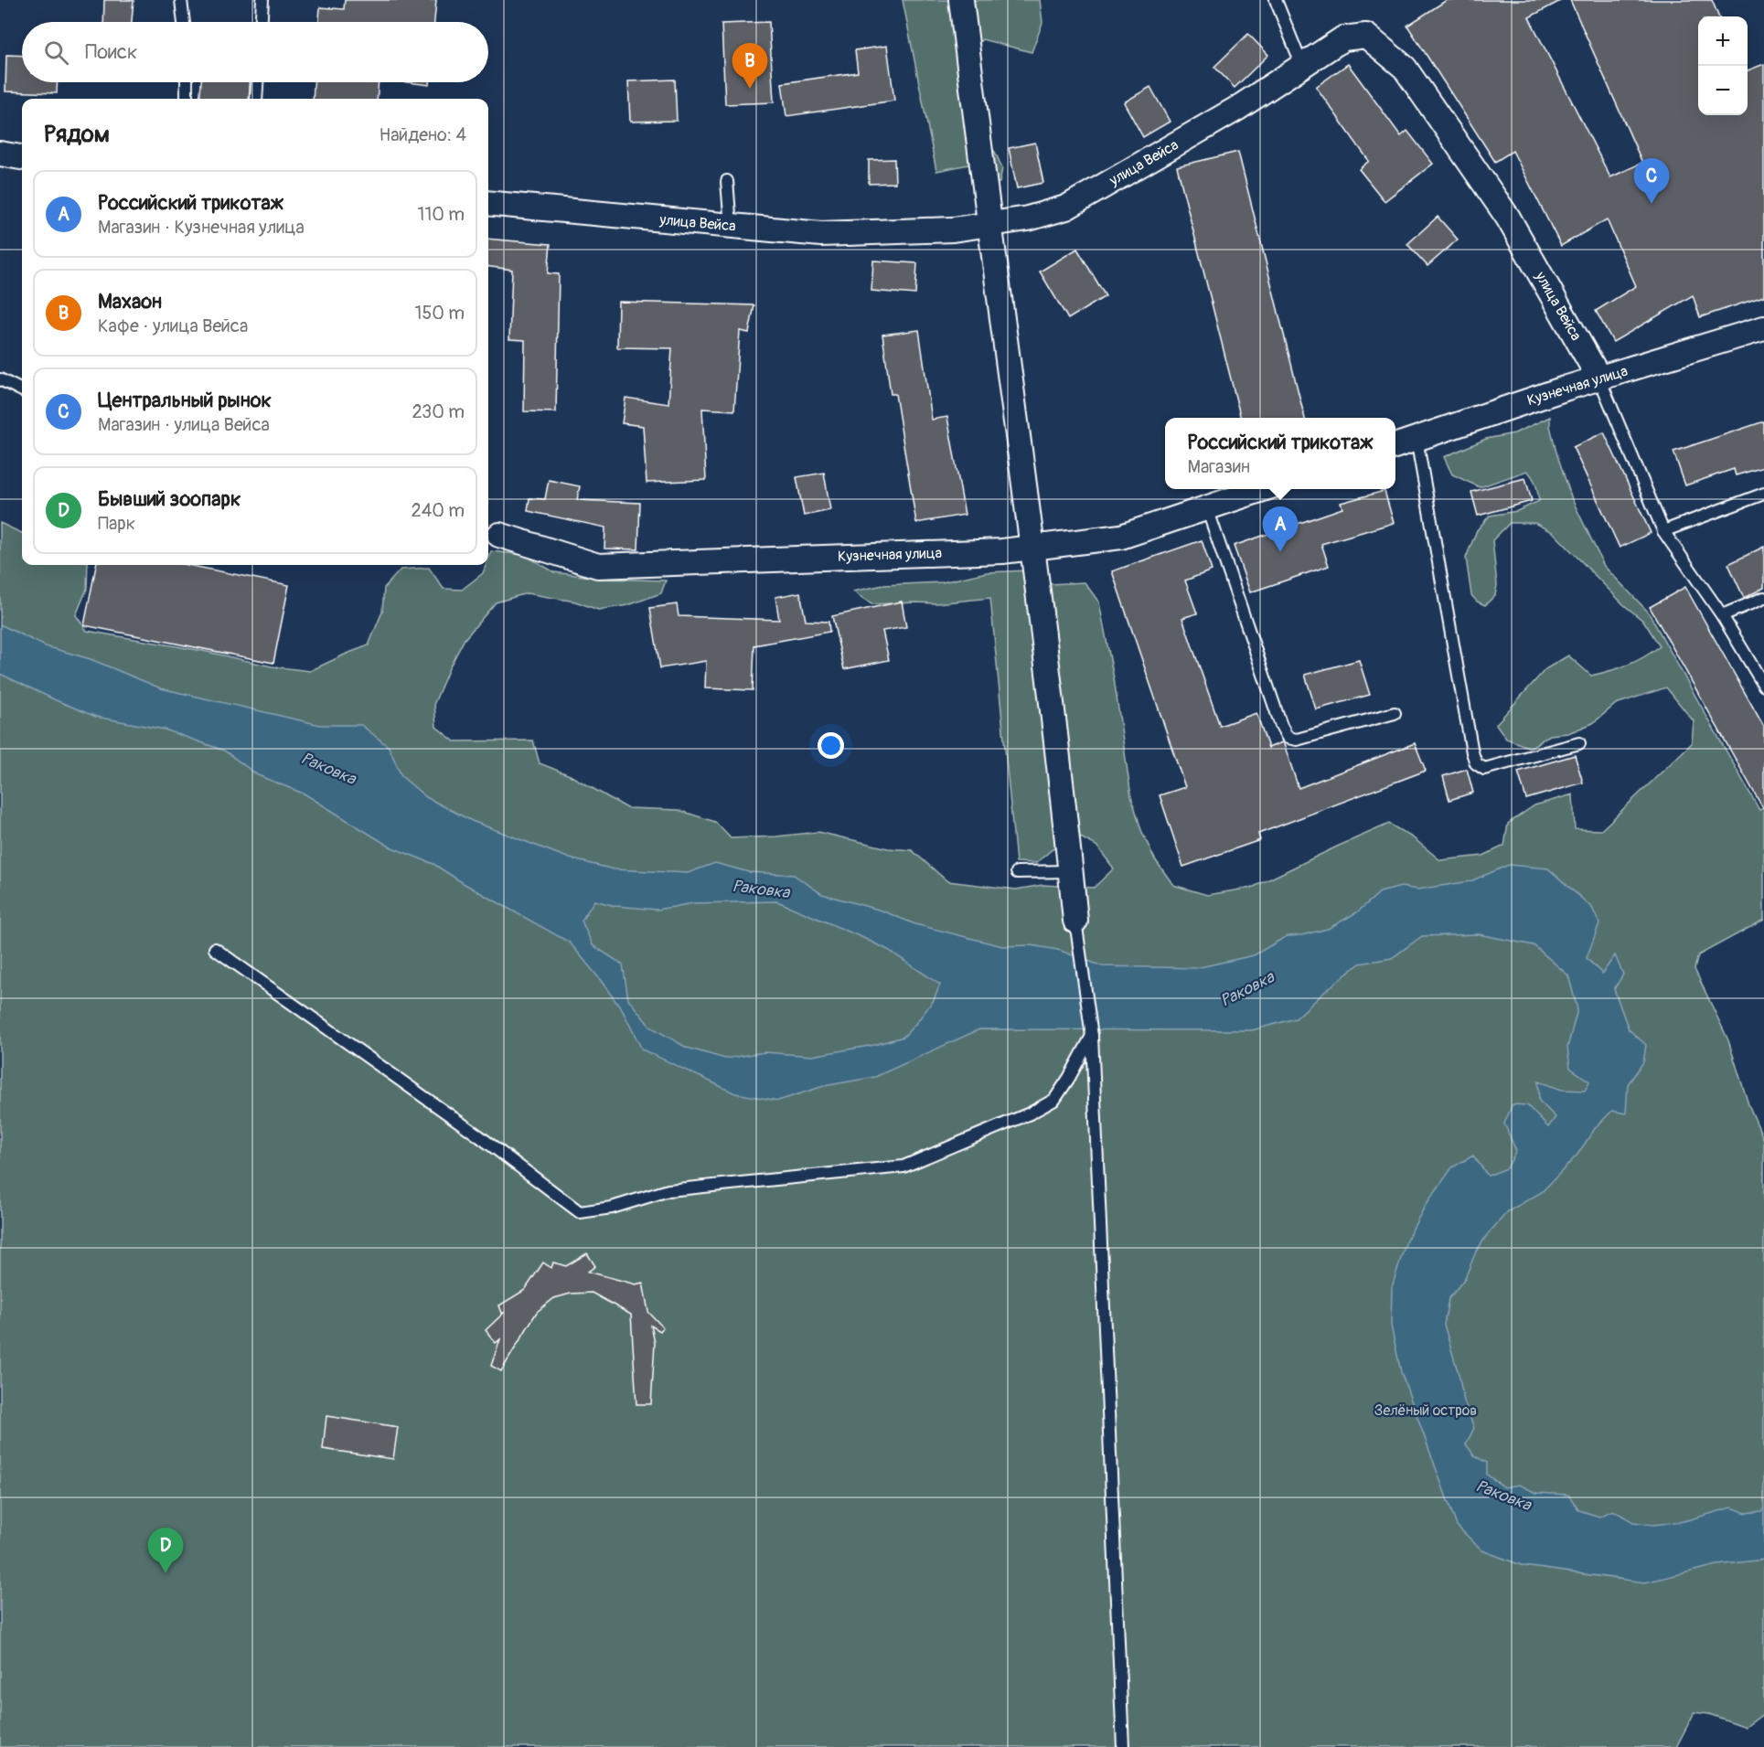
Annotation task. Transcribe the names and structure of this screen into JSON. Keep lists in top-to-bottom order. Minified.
{"streets":{"street":["улица Вейса","Кузнечная улица"]},"crossings":[["улица Вейса","Кузнечная улица"]],"water":["Раковка"],"parks":["Зелёный остров"],"page":{"map_buttons":["+","−"],"search":"Поиск","pins":["B","C","A","D"],"heading":["Рядом","Найдено: 4"],"list":[{"mark":"A","name":"Российский трикотаж","note":"Магазин · Кузнечная улица","value":"110 m"},{"mark":"B","name":"Махаон","note":"Кафе · улица Вейса","value":"150 m"},{"mark":"C","name":"Центральный рынок","note":"Магазин · улица Вейса","value":"230 m"},{"mark":"D","name":"Бывший зоопарк","note":"Парк","value":"240 m"}],"popup":["Российский трикотаж","Магазин"]}}
